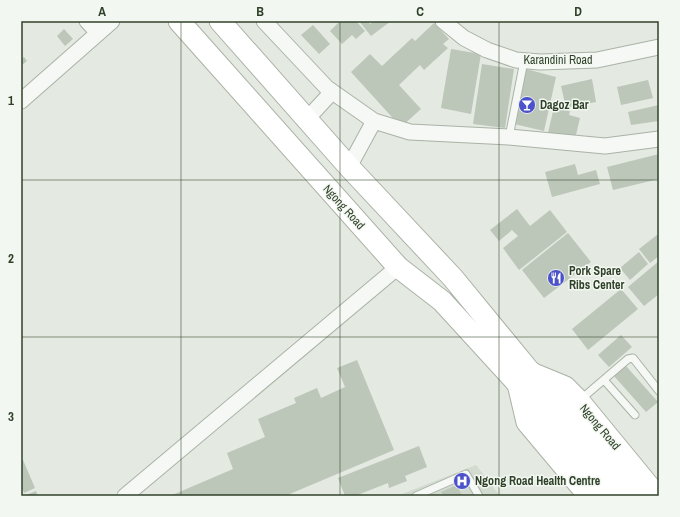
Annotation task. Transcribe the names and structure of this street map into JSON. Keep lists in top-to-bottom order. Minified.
{"streets":{"main road":["Ngong Road"],"street":["Karandini Road"]},"places":{"bar":["Dagoz Bar"],"restaurant":["Pork Spare Ribs Center"],"hospital":["Ngong Road Health Centre"]},"grid":{"columns":["A","B","C","D"],"rows":["1","2","3"]}}
